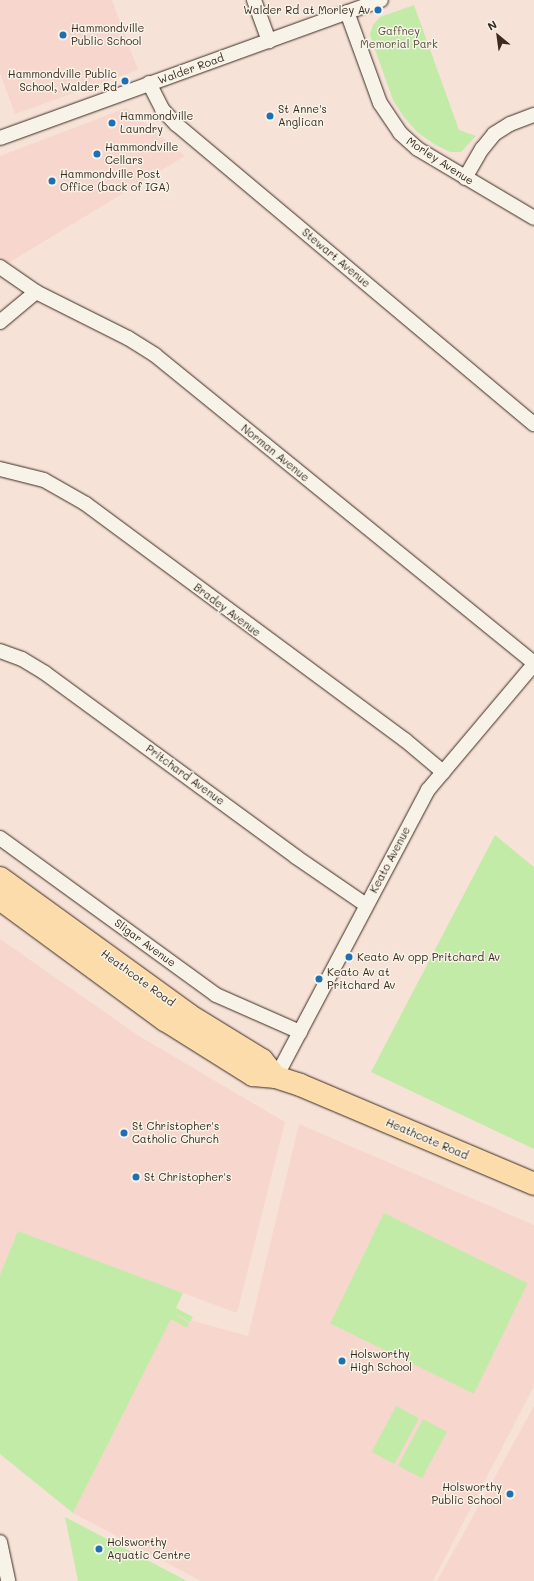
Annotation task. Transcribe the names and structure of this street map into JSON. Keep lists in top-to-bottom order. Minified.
{"streets":{"main road":["Heathcote Road"],"street":["Walder Road","Morley Avenue","Stewart Avenue","Norman Avenue","Bradey Avenue","Pritchard Avenue","Keato Avenue","Sligar Avenue"]},"crossings":[["Walder Road","Morley Avenue"],["Walder Road","Stewart Avenue"],["Norman Avenue","Keato Avenue"],["Bradey Avenue","Keato Avenue"],["Pritchard Avenue","Keato Avenue"],["Keato Avenue","Sligar Avenue"],["Keato Avenue","Heathcote Road"]],"parks":["Gaffney Memorial Park"],"places":["Walder Rd at Morley Av","Hammondville Public School","Hammondville Public School, Walder Rd","St Anne's Anglican","Hammondville Laundry","Hammondville Cellars","Hammondville Post Office (back of IGA)","Keato Av opp Pritchard Av","Keato Av at Pritchard Av","St Christopher's Catholic Church","St Christopher's","Holsworthy High School","Holsworthy Public School","Holsworthy Aquatic Centre"],"north":"top left"}
